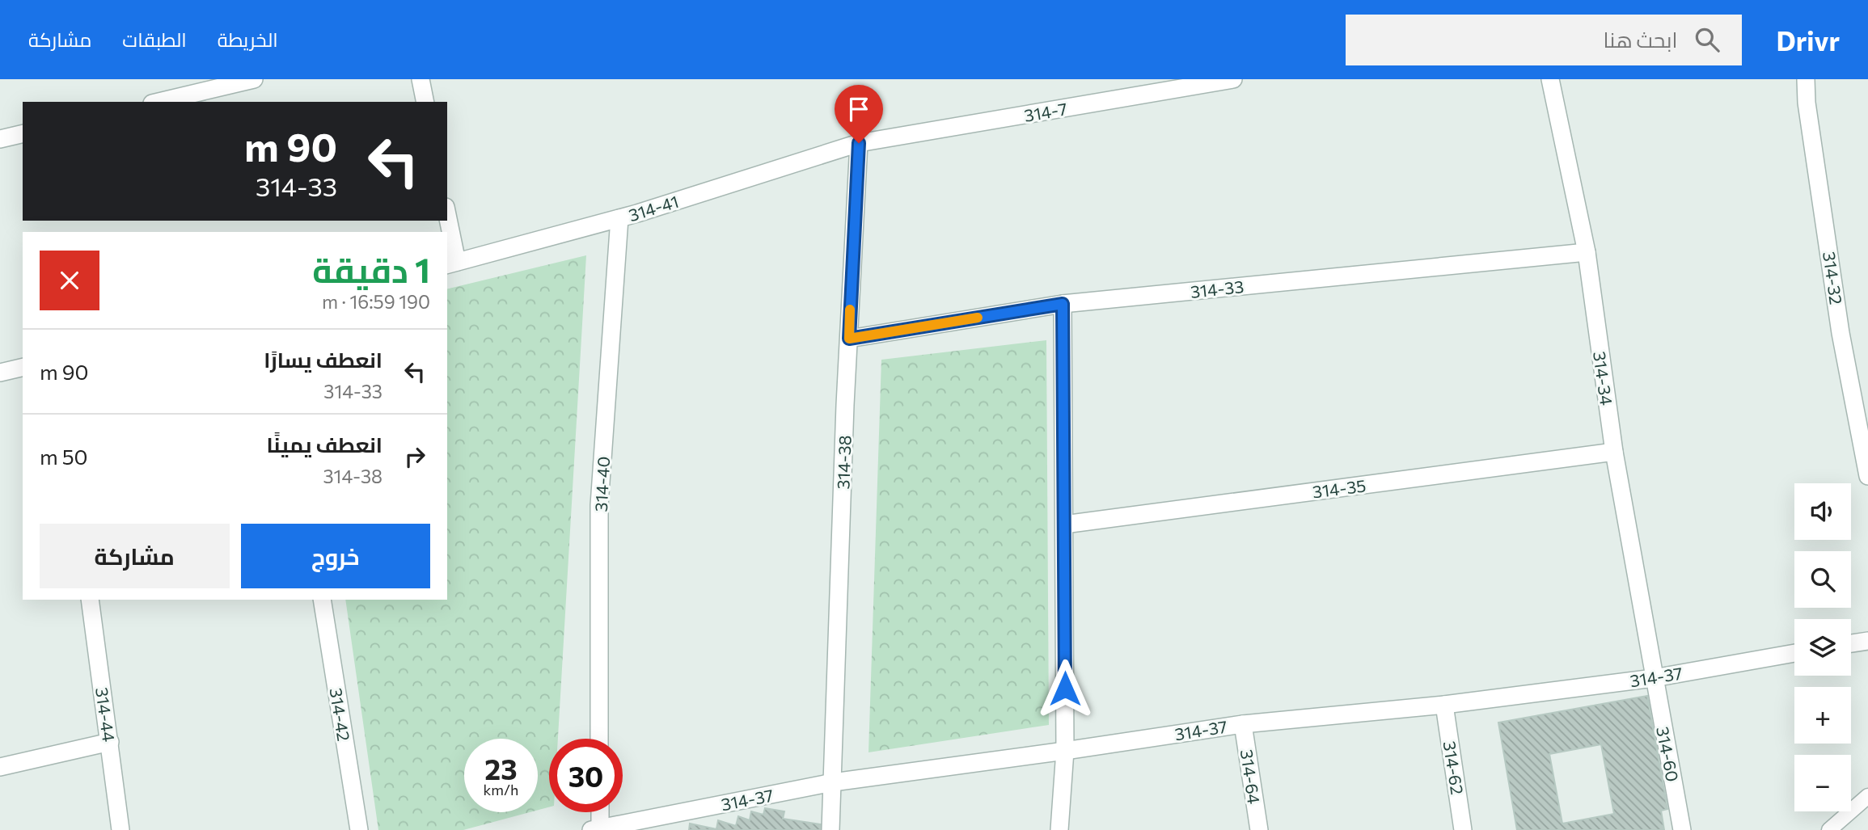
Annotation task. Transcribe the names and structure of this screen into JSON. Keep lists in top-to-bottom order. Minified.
{"streets":{"street":["314-7","314-41","314-32","314-33","314-34","314-38","314-40","314-35","314-37","314-44","314-42","314-60","314-62","314-64"]},"crossings":[["314-7","314-41"],["314-7","314-38"],["314-41","314-38"],["314-41","314-40"],["314-33","314-34"],["314-33","314-38"],["314-34","314-35"],["314-34","314-37"],["314-34","314-60"],["314-38","314-37"],["314-37","314-60"],["314-37","314-62"],["314-37","314-64"]],"page":{"header":"Drivr","search":"ابحث هنا","nav":["الخريطة","الطبقات","مشاركة"],"turn":["90 m","314-33"],"heading":["1 دقيقة","190 m · 16:59"],"list":[{"name":"انعطف يسارًا","note":"314-33","value":"90 m"},{"name":"انعطف يمينًا","note":"314-38","value":"50 m"}],"map_buttons":["+","−"],"buttons":["خروج","مشاركة"],"speed":"23 km/h","limit":"30"}}
